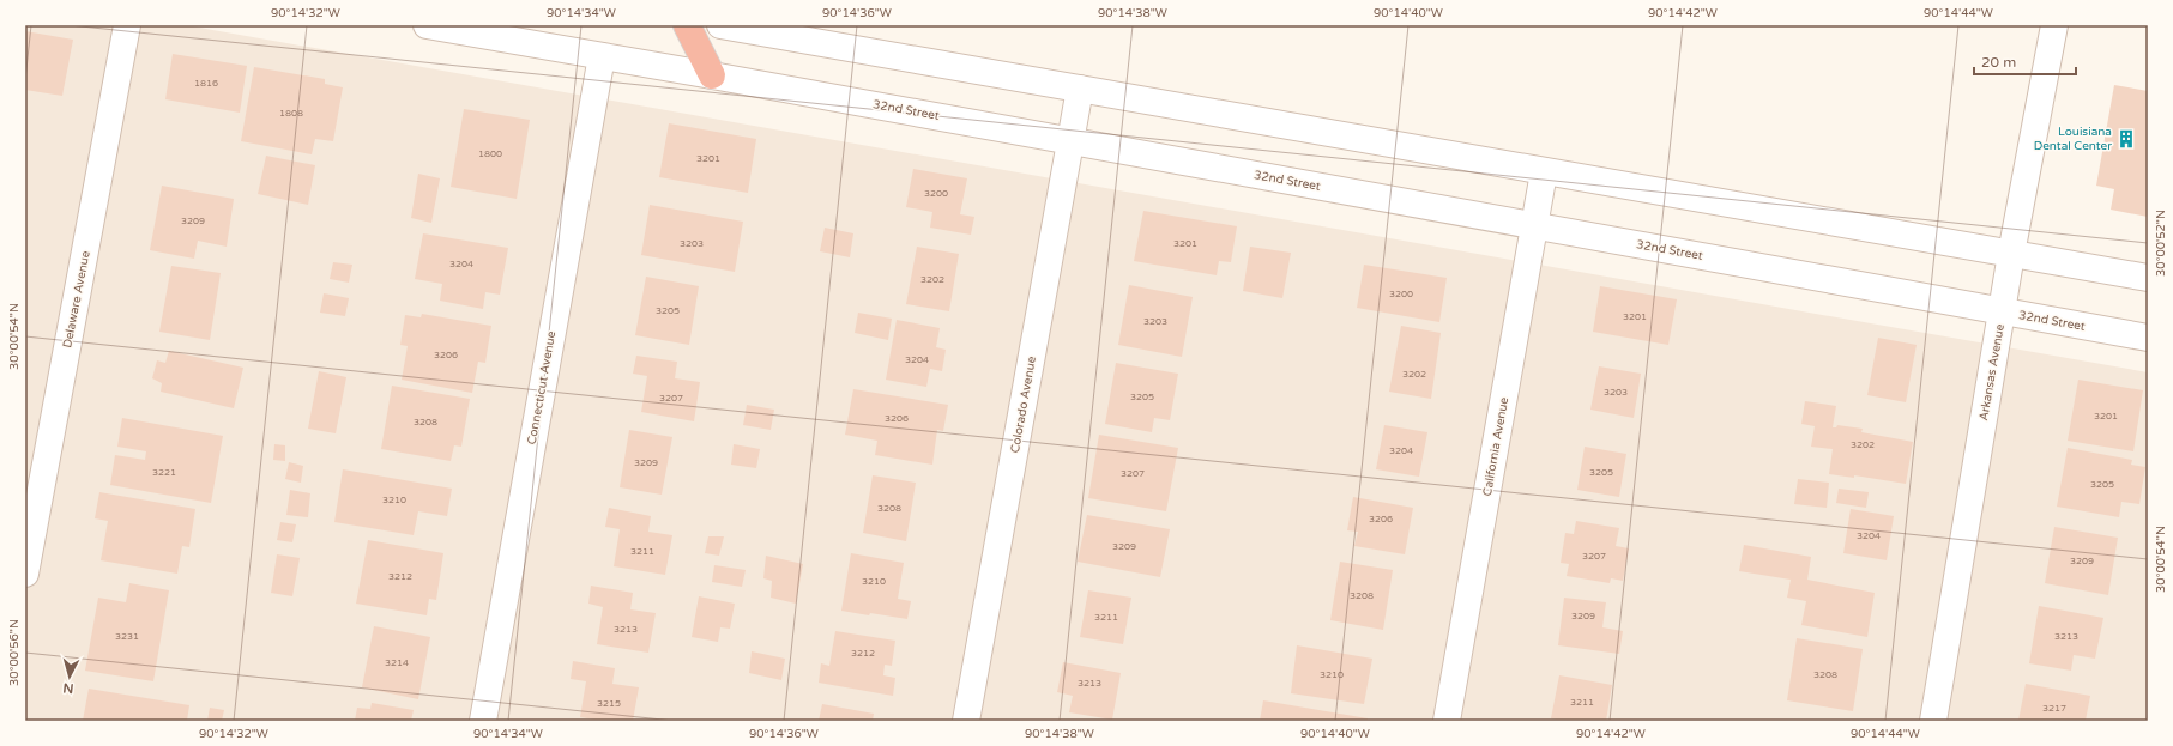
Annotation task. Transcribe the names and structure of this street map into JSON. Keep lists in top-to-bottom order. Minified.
{"streets":{"street":["32nd Street","Delaware Avenue","Arkansas Avenue","Connecticut Avenue","Colorado Avenue","California Avenue"]},"crossings":[["32nd Street","Arkansas Avenue"],["32nd Street","Connecticut Avenue"],["32nd Street","Colorado Avenue"],["32nd Street","California Avenue"]],"places":{"building":["Louisiana Dental Center"]},"house_numbers":["1816","1808","1800","3201","3200","3209","3203","3201","3204","3202","3200","3205","3201","3203","3206","3204","3202","3203","3205","3207","3201","3206","3208","3202","3204","3209","3221","3205","3207","3205","3210","3208","3206","3204","3209","3211","3207","3209","3212","3210","3208","3209","3211","3213","3231","3213","3212","3214","3210","3208","3213","3211","3215","3217"],"scale_bar":"20 m","north":"bottom","coordinates":["90°14'32\"W","90°14'34\"W","90°14'36\"W","90°14'38\"W","90°14'40\"W","90°14'42\"W","90°14'44\"W","30°00'52\"N","30°00'54\"N","30°00'56\"N"]}
